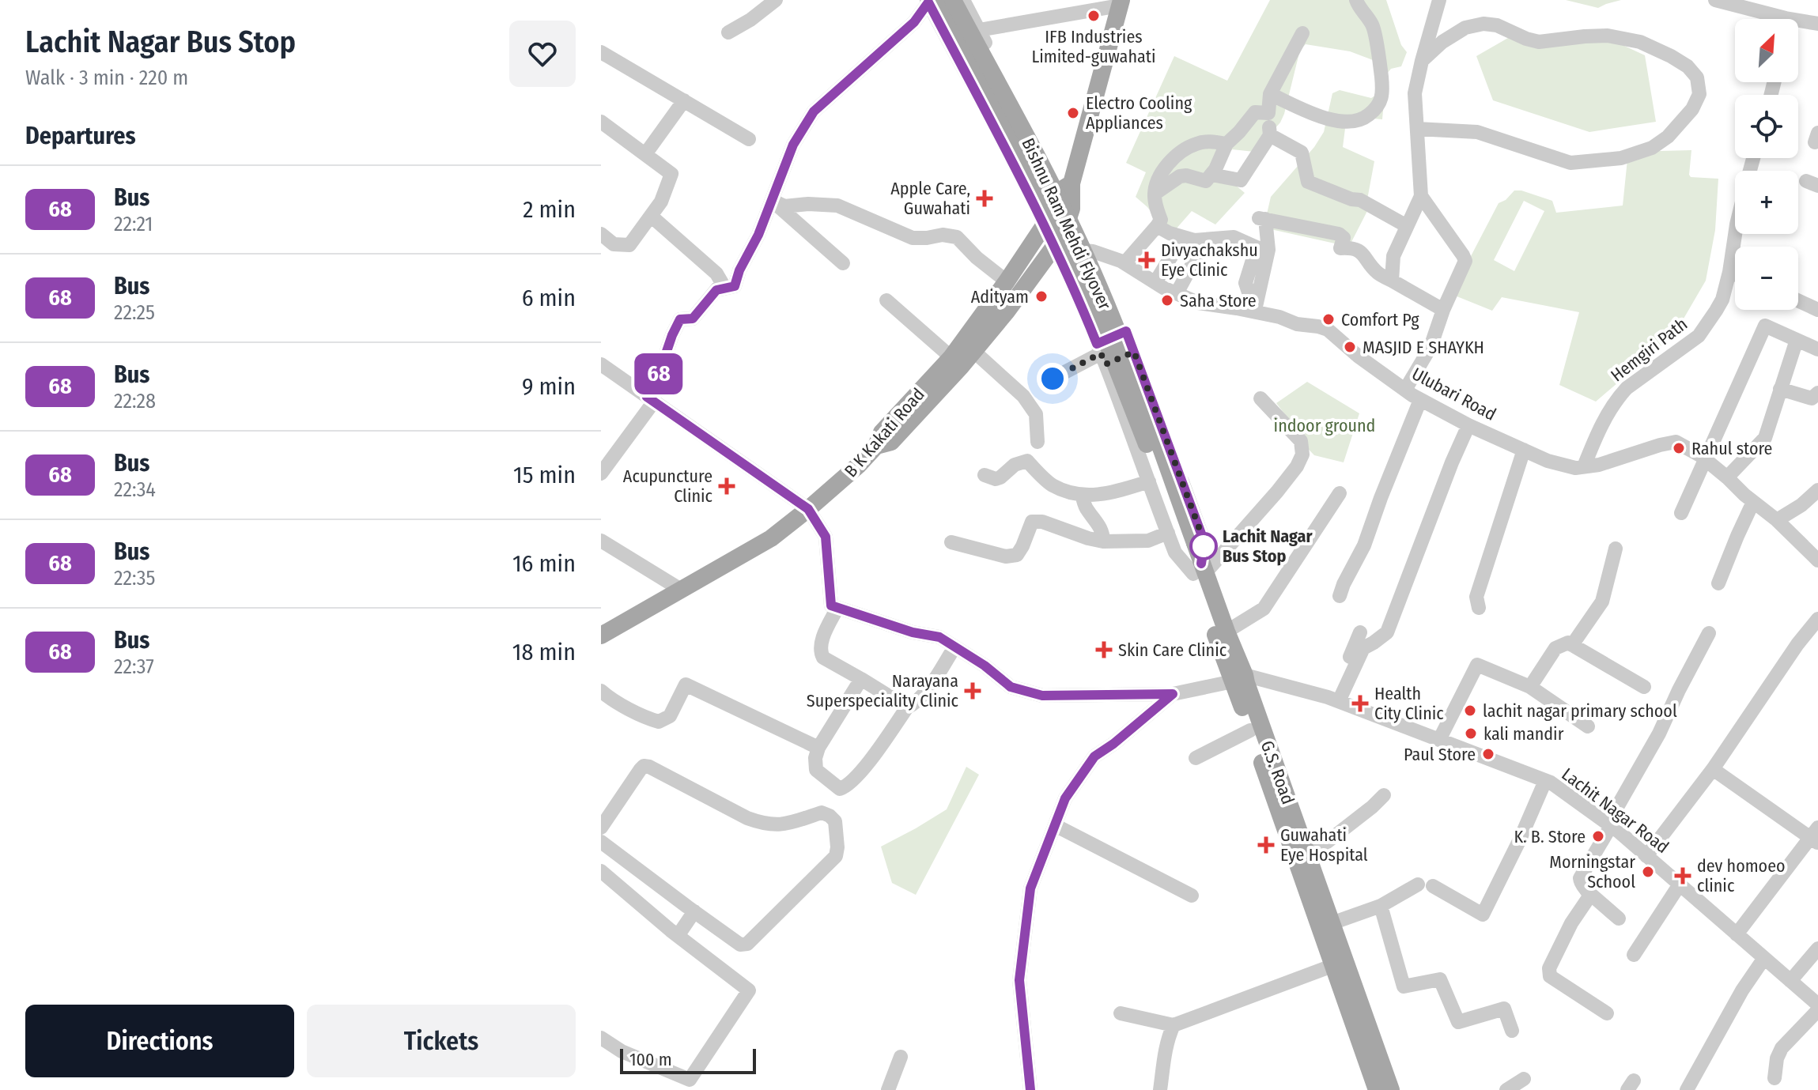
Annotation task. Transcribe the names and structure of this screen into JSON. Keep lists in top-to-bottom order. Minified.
{"streets":{"main road":["Bishnu Ram Mehdi Flyover","B K Kakati Road","G.S. Road"],"street":["Hemgiri Path","Ulubari Road","Lachit Nagar Road"]},"crossings":[["Bishnu Ram Mehdi Flyover","G.S. Road"],["Hemgiri Path","Ulubari Road"],["G.S. Road","Lachit Nagar Road"]],"parks":["indoor ground"],"places":{"other":["IFB Industries Limited-guwahati","Electro Cooling Appliances","Adityam","Saha Store","Comfort Pg","MASJID E SHAYKH","Rahul store","Lachit Nagar Bus Stop","lachit nagar primary school","kali mandir","Paul Store","K. B. Store","Morningstar School"],"health":["Apple Care, Guwahati","Divyachakshu Eye Clinic","Acupuncture Clinic","Skin Care Clinic","Narayana Superspeciality Clinic","Health City Clinic","Guwahati Eye Hospital","dev homoeo clinic"]},"lines":["bus line 68"],"scale_bar":"100 m","north":"top right","page":{"heading":[["Lachit Nagar Bus Stop","Walk · 3 min · 220 m"],"Departures"],"on_map":"68","map_buttons":["+","−"],"list":[{"mark":"68","name":"Bus","note":"22:21","value":"2 min"},{"mark":"68","name":"Bus","note":"22:25","value":"6 min"},{"mark":"68","name":"Bus","note":"22:28","value":"9 min"},{"mark":"68","name":"Bus","note":"22:34","value":"15 min"},{"mark":"68","name":"Bus","note":"22:35","value":"16 min"},{"mark":"68","name":"Bus","note":"22:37","value":"18 min"}],"buttons":["Directions","Tickets"],"scale":"100 m"}}
